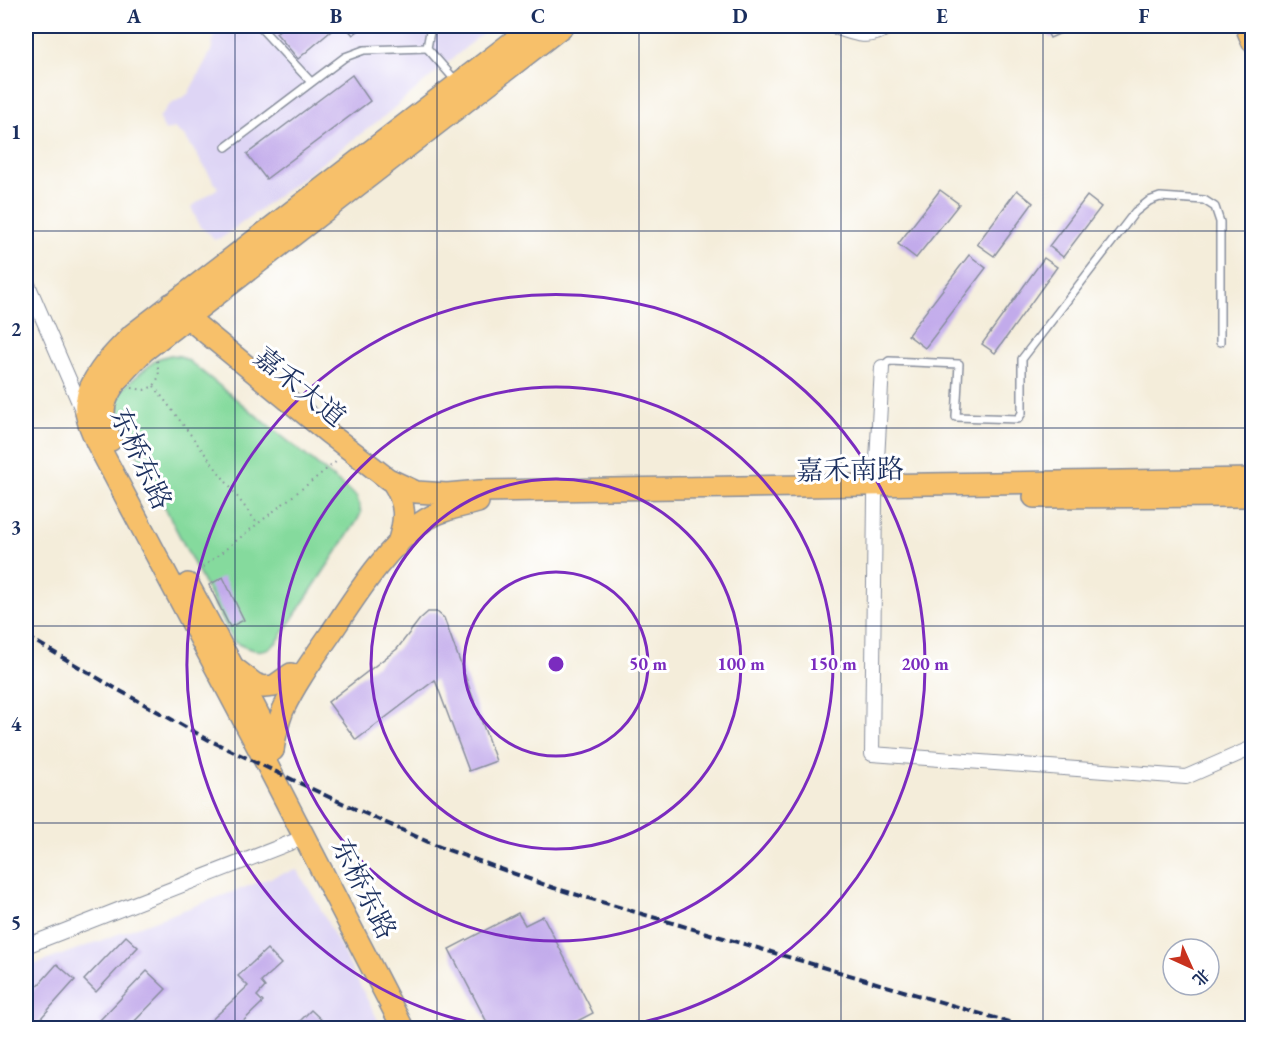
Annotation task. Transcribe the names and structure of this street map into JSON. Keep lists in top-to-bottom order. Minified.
{"streets":{"main road":["嘉禾大道","东桥东路","嘉禾南路"]},"crossings":[["嘉禾大道","东桥东路"]],"north":"bottom right","grid":{"columns":["A","B","C","D","E","F"],"rows":["1","2","3","4","5"]},"rings":["50 m","100 m","150 m","200 m"]}
